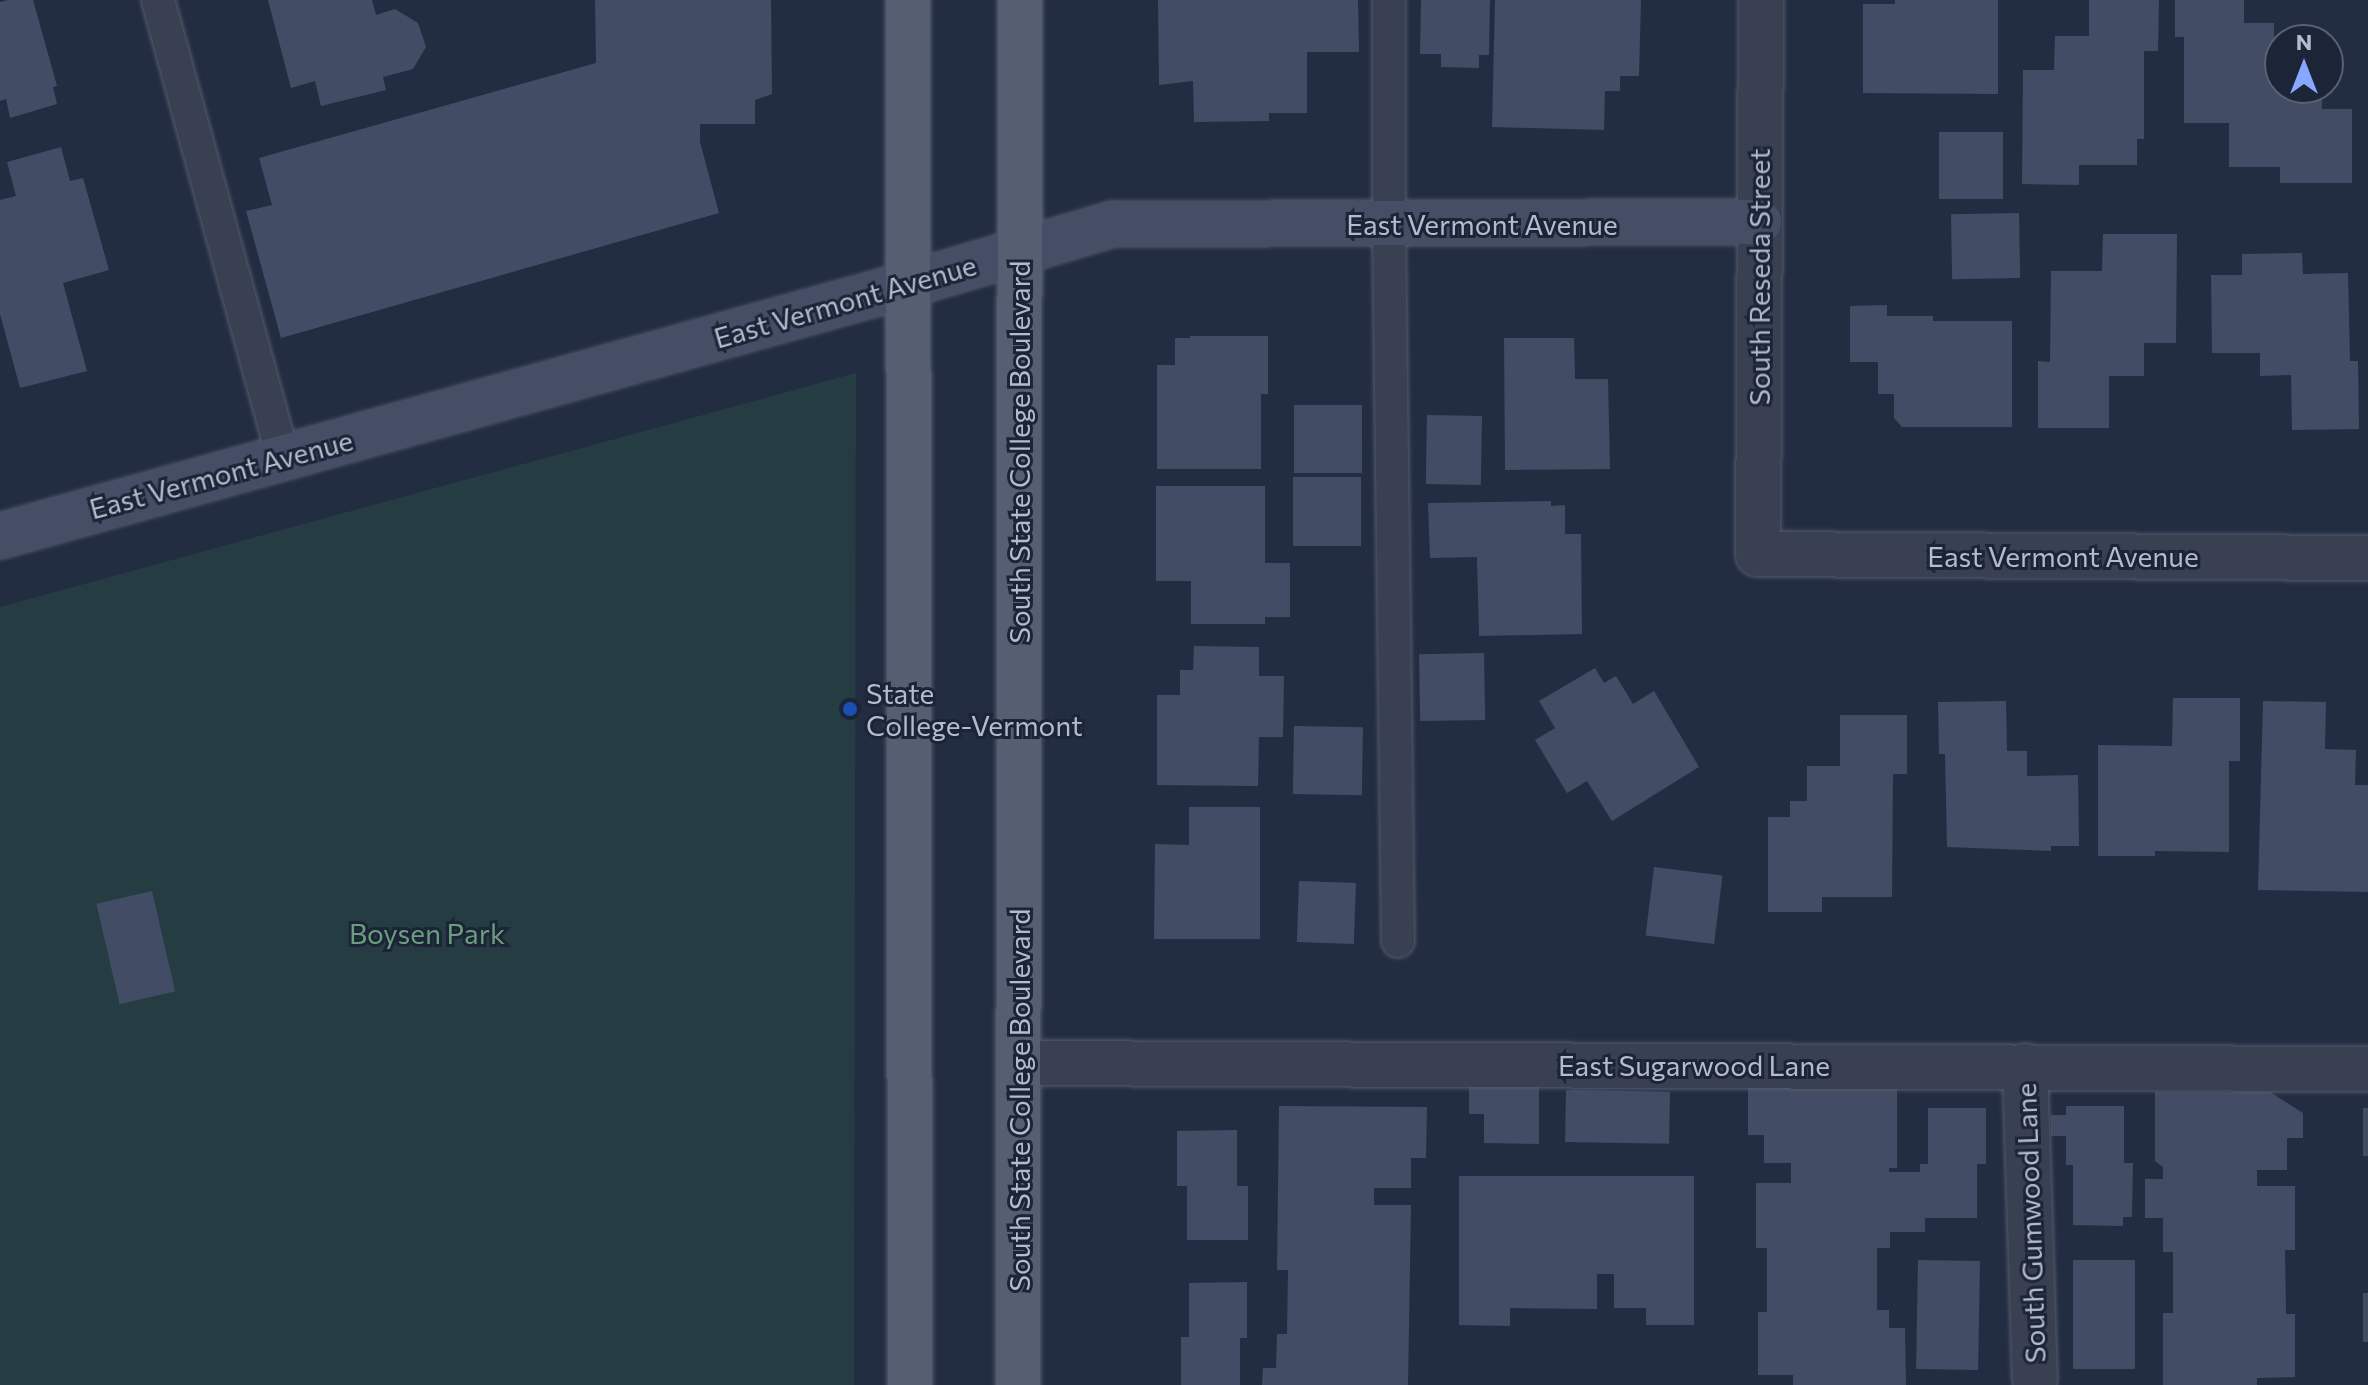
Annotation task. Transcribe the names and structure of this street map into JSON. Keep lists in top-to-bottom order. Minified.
{"streets":{"main road":["South State College Boulevard"],"street":["East Vermont Avenue","South Reseda Street","East Sugarwood Lane","South Gumwood Lane"]},"crossings":[["East Vermont Avenue","South Reseda Street"],["East Vermont Avenue","South State College Boulevard"],["South State College Boulevard","East Sugarwood Lane"],["East Sugarwood Lane","South Gumwood Lane"]],"parks":["Boysen Park"],"places":["State College-Vermont"],"north":"top"}
